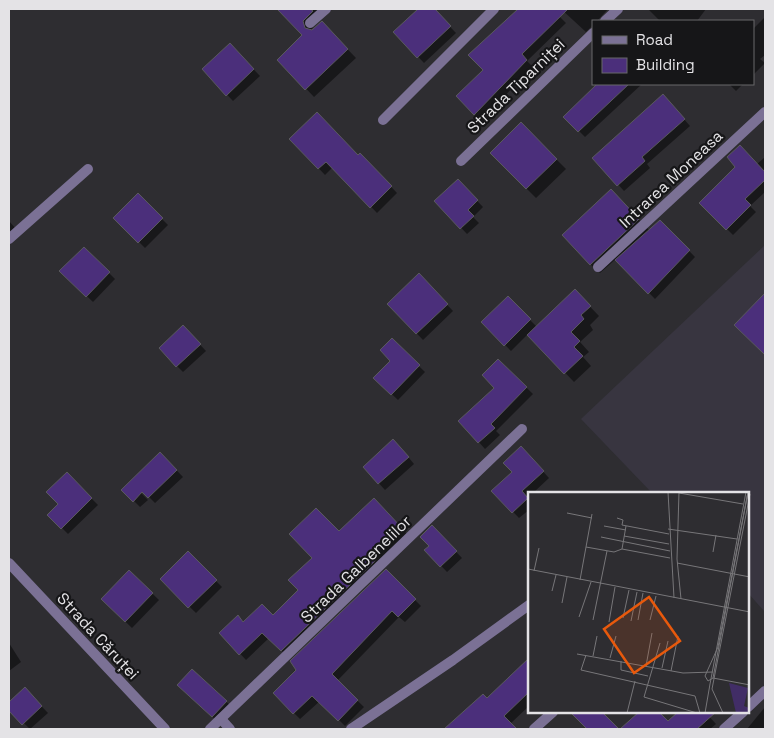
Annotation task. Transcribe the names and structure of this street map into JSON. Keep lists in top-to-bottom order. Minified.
{"streets":{"street":["Strada Tiparniței","Intrarea Moneasa","Strada Galbenelilor","Strada Căruței"]},"legend":["Road","Building"]}
